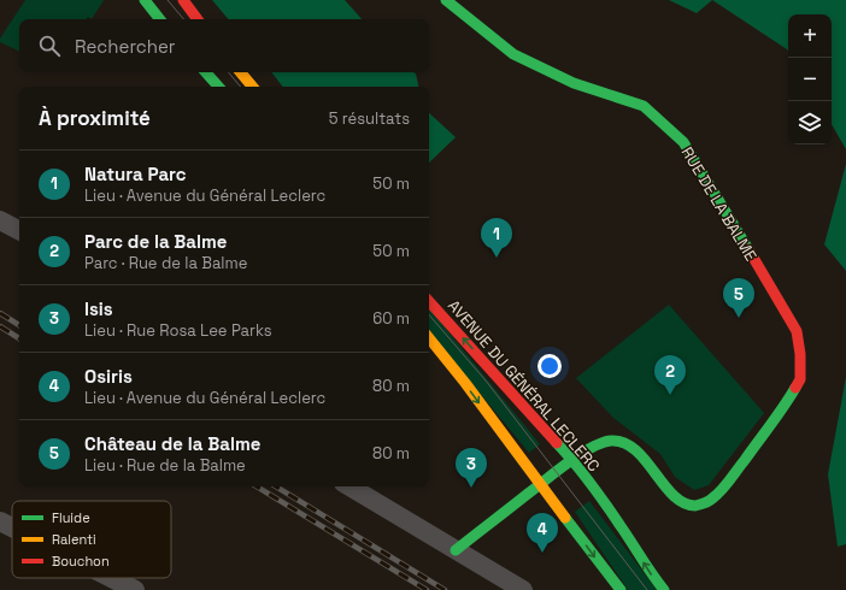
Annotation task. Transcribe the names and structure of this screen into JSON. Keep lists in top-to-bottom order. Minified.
{"streets":{"street":["RUE DE LA BALME","AVENUE DU GÉNÉRAL LECLERC"]},"crossings":[["RUE DE LA BALME","AVENUE DU GÉNÉRAL LECLERC"]],"legend":["Fluide","Ralenti","Bouchon"],"page":{"map_buttons":["+","−"],"search":"Rechercher","heading":["À proximité","5 résultats"],"list":[{"mark":"1","name":"Natura Parc","note":"Lieu · Avenue du Général Leclerc","value":"50 m"},{"mark":"2","name":"Parc de la Balme","note":"Parc · Rue de la Balme","value":"50 m"},{"mark":"3","name":"Isis","note":"Lieu · Rue Rosa Lee Parks","value":"60 m"},{"mark":"4","name":"Osiris","note":"Lieu · Avenue du Général Leclerc","value":"80 m"},{"mark":"5","name":"Château de la Balme","note":"Lieu · Rue de la Balme","value":"80 m"}],"pins":["1","5","2","3","4"]}}
